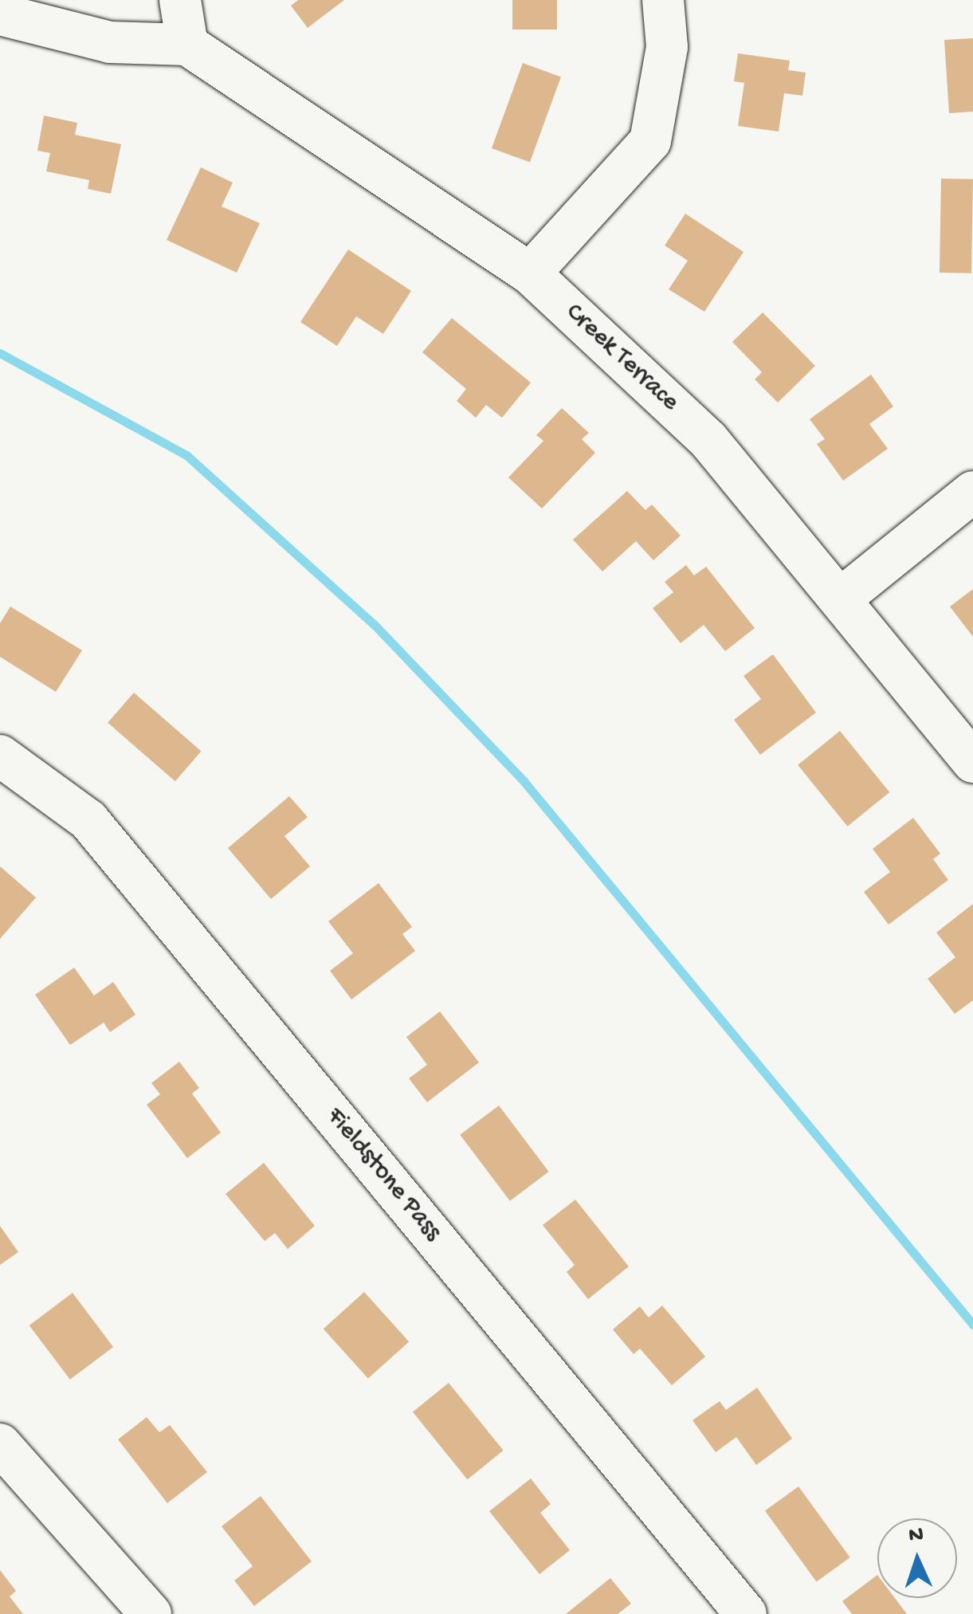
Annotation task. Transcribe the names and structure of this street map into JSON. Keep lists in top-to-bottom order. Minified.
{"streets":{"street":["Creek Terrace","Fieldstone Pass"]},"north":"top"}
